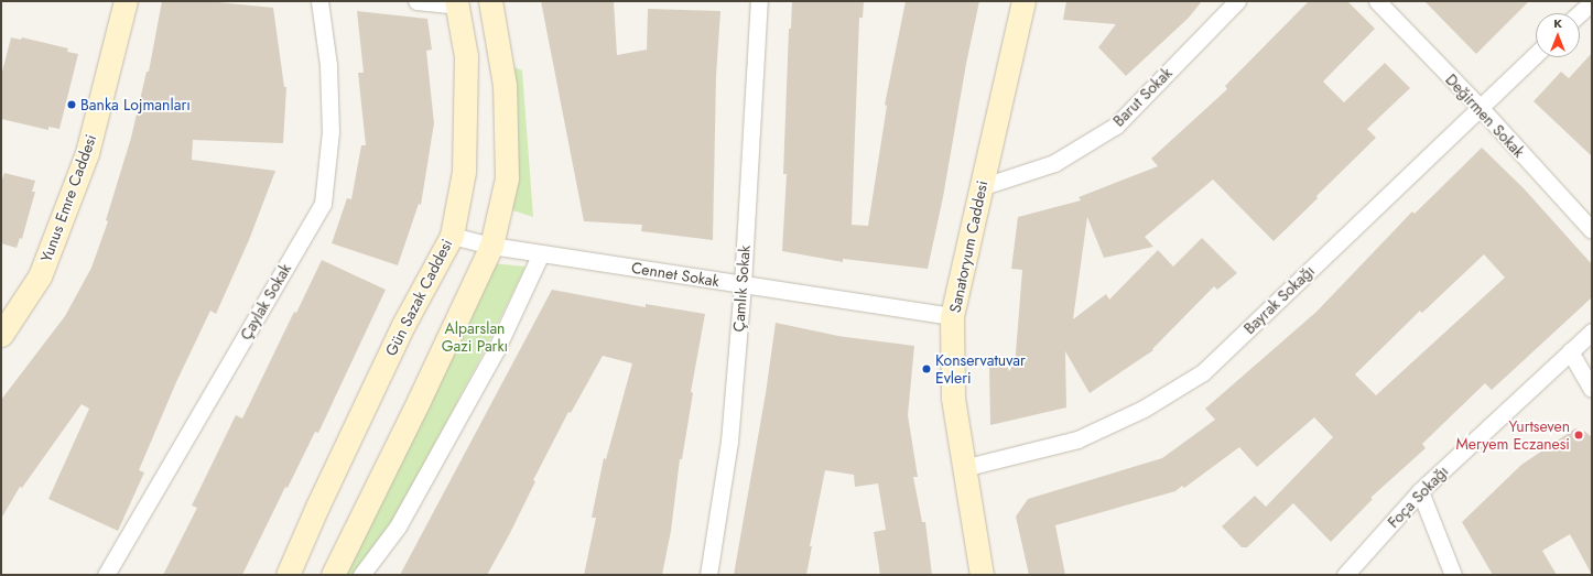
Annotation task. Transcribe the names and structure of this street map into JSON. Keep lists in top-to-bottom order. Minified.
{"streets":{"main road":["Yunus Emre Caddesi","Sanatoryum Caddesi","Gün Sazak Caddesi"],"street":["Barut Sokak","Değirmen Sokak","Cennet Sokak","Çamlık Sokak","Bayrak Sokağı","Çaylak Sokak","Foça Sokağı"]},"crossings":[["Barut Sokak","Sanatoryum Caddesi"],["Değirmen Sokak","Bayrak Sokağı"],["Sanatoryum Caddesi","Cennet Sokak"],["Sanatoryum Caddesi","Bayrak Sokağı"],["Cennet Sokak","Çamlık Sokak"],["Cennet Sokak","Gün Sazak Caddesi"]],"parks":["Alparslan Gazi Parkı"],"places":["Banka Lojmanları","Konservatuvar Evleri","Yurtseven Meryem Eczanesi"],"north":"top"}
